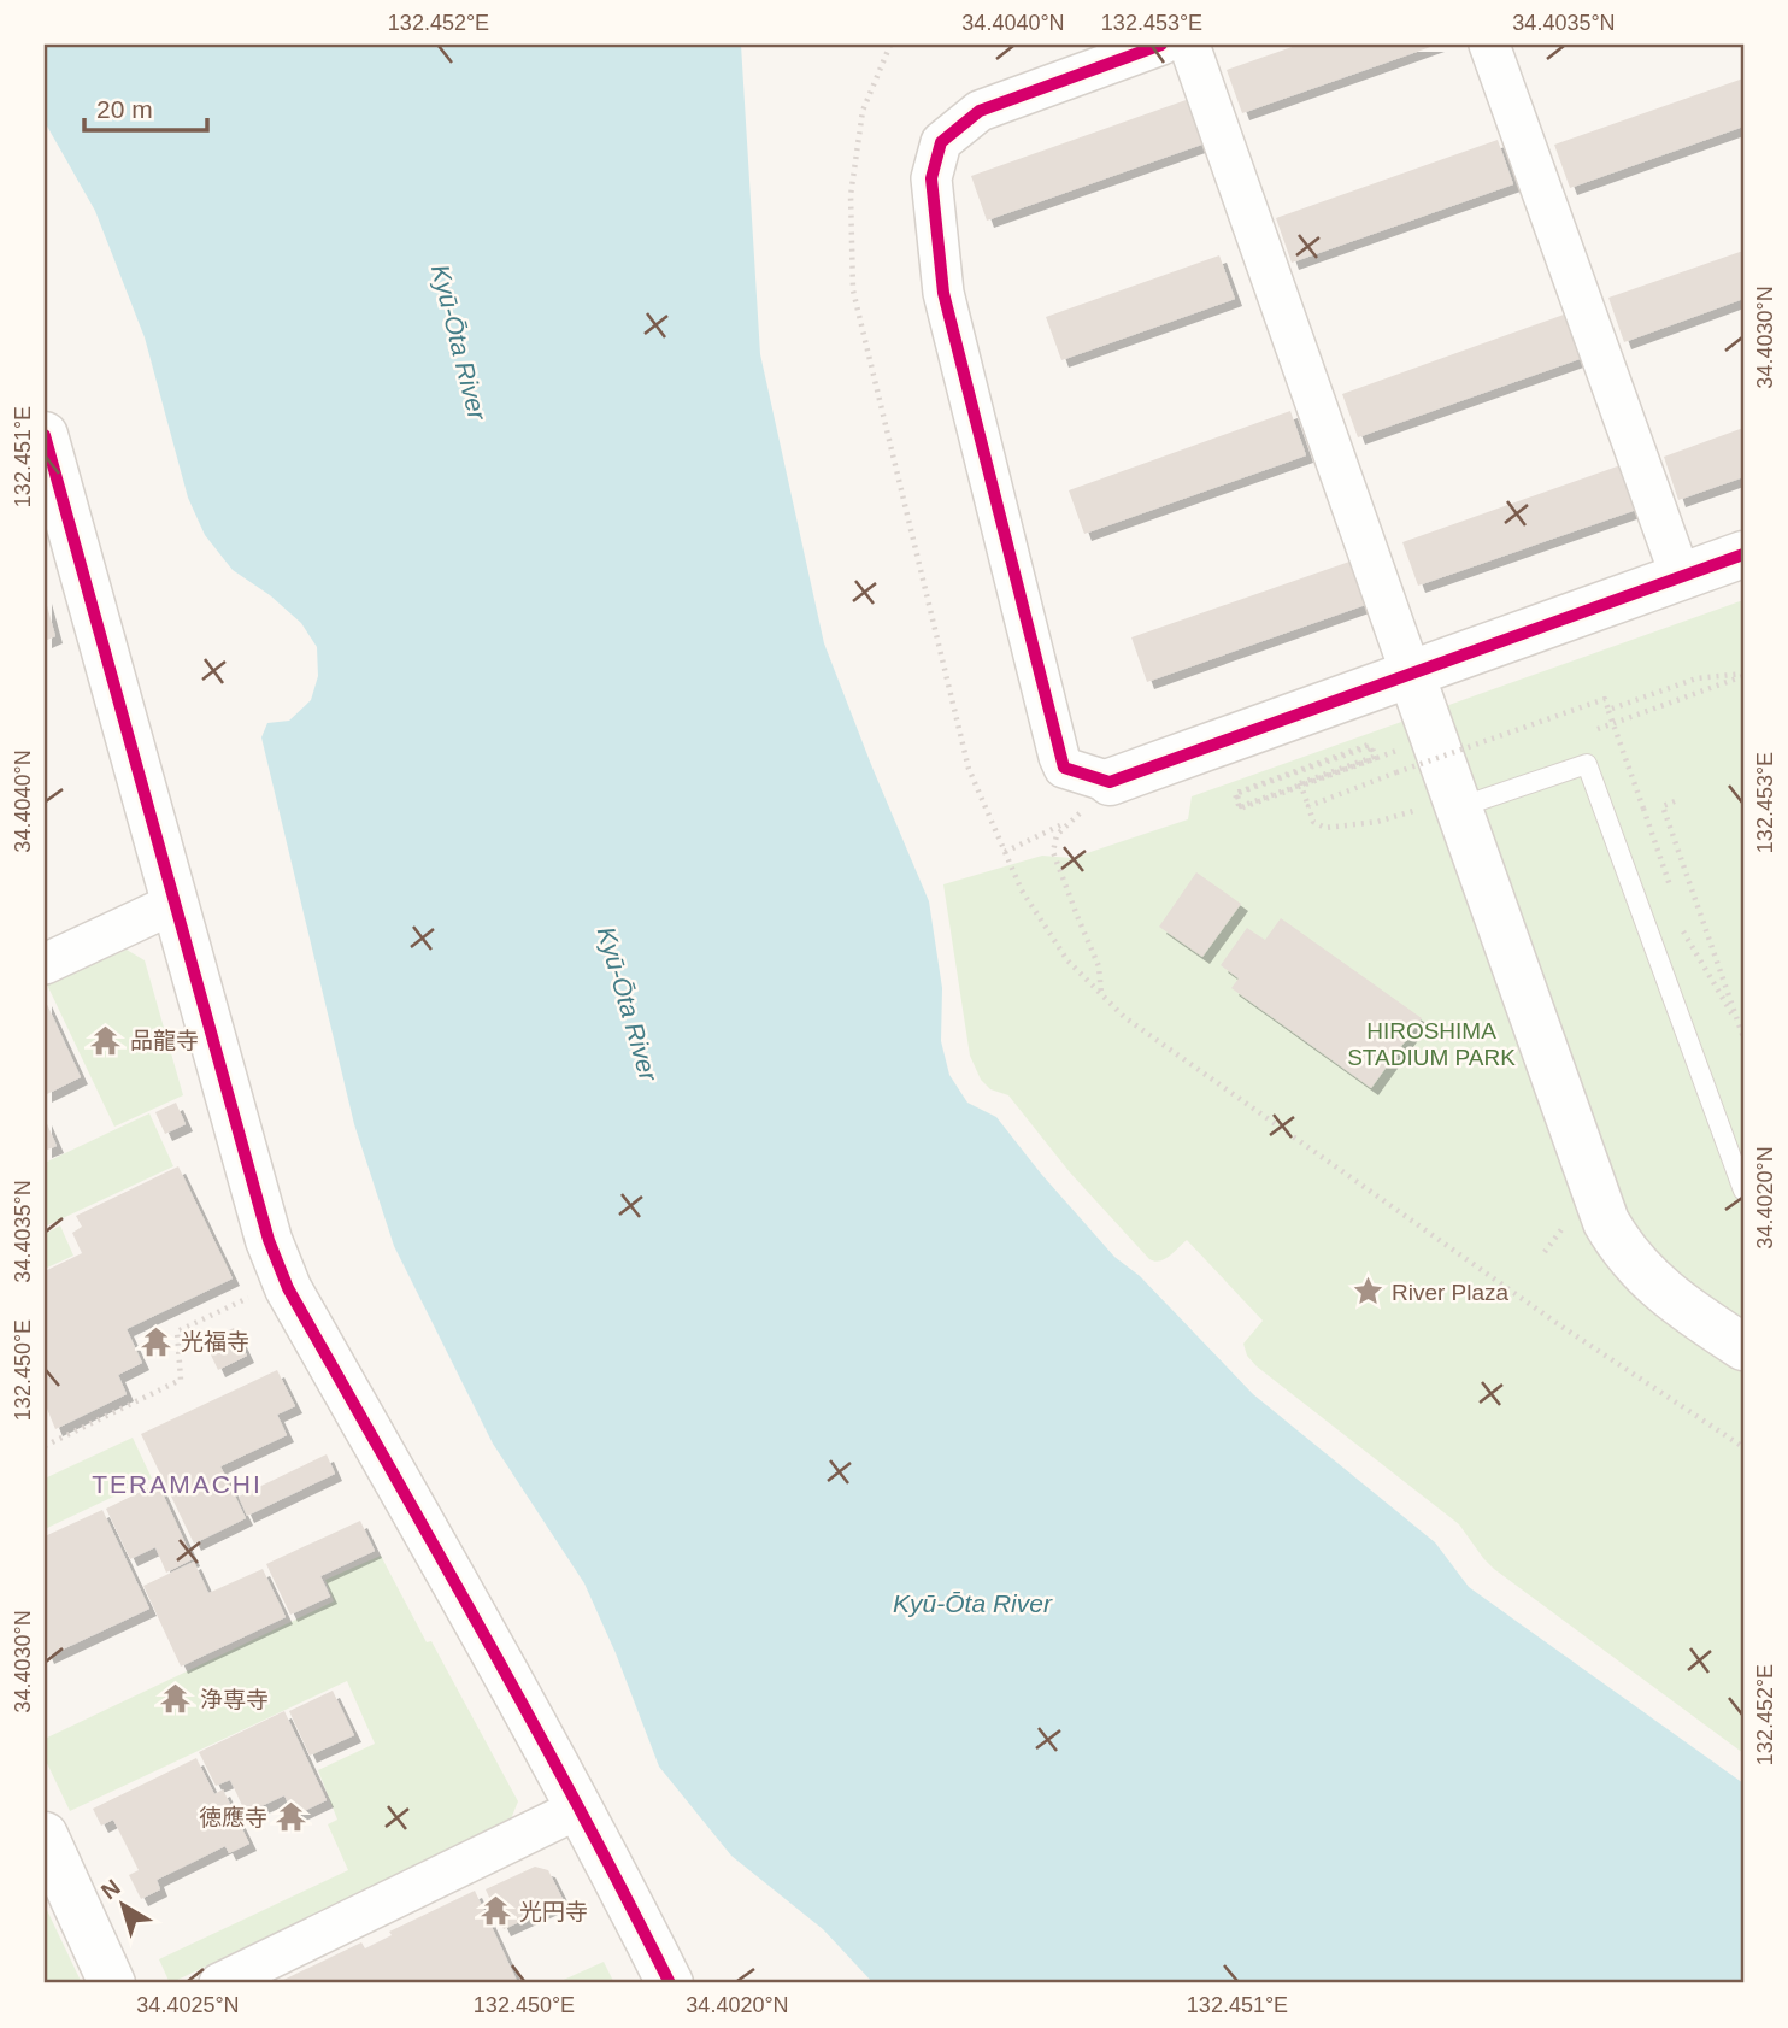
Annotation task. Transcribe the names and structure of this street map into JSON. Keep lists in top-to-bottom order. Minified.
{"districts":["TERAMACHI"],"water":["Kyū-Ōta River"],"parks":["HIROSHIMA STADIUM PARK"],"places":{"temple":["品龍寺","光福寺","浄専寺","徳應寺","光円寺"],"place":["River Plaza"]},"scale_bar":"20 m","north":"top left","coordinates":["132.452°E","34.4040°N","132.453°E","34.4035°N","34.4030°N","132.451°E","34.4020°N","132.450°E","34.4025°N"]}
